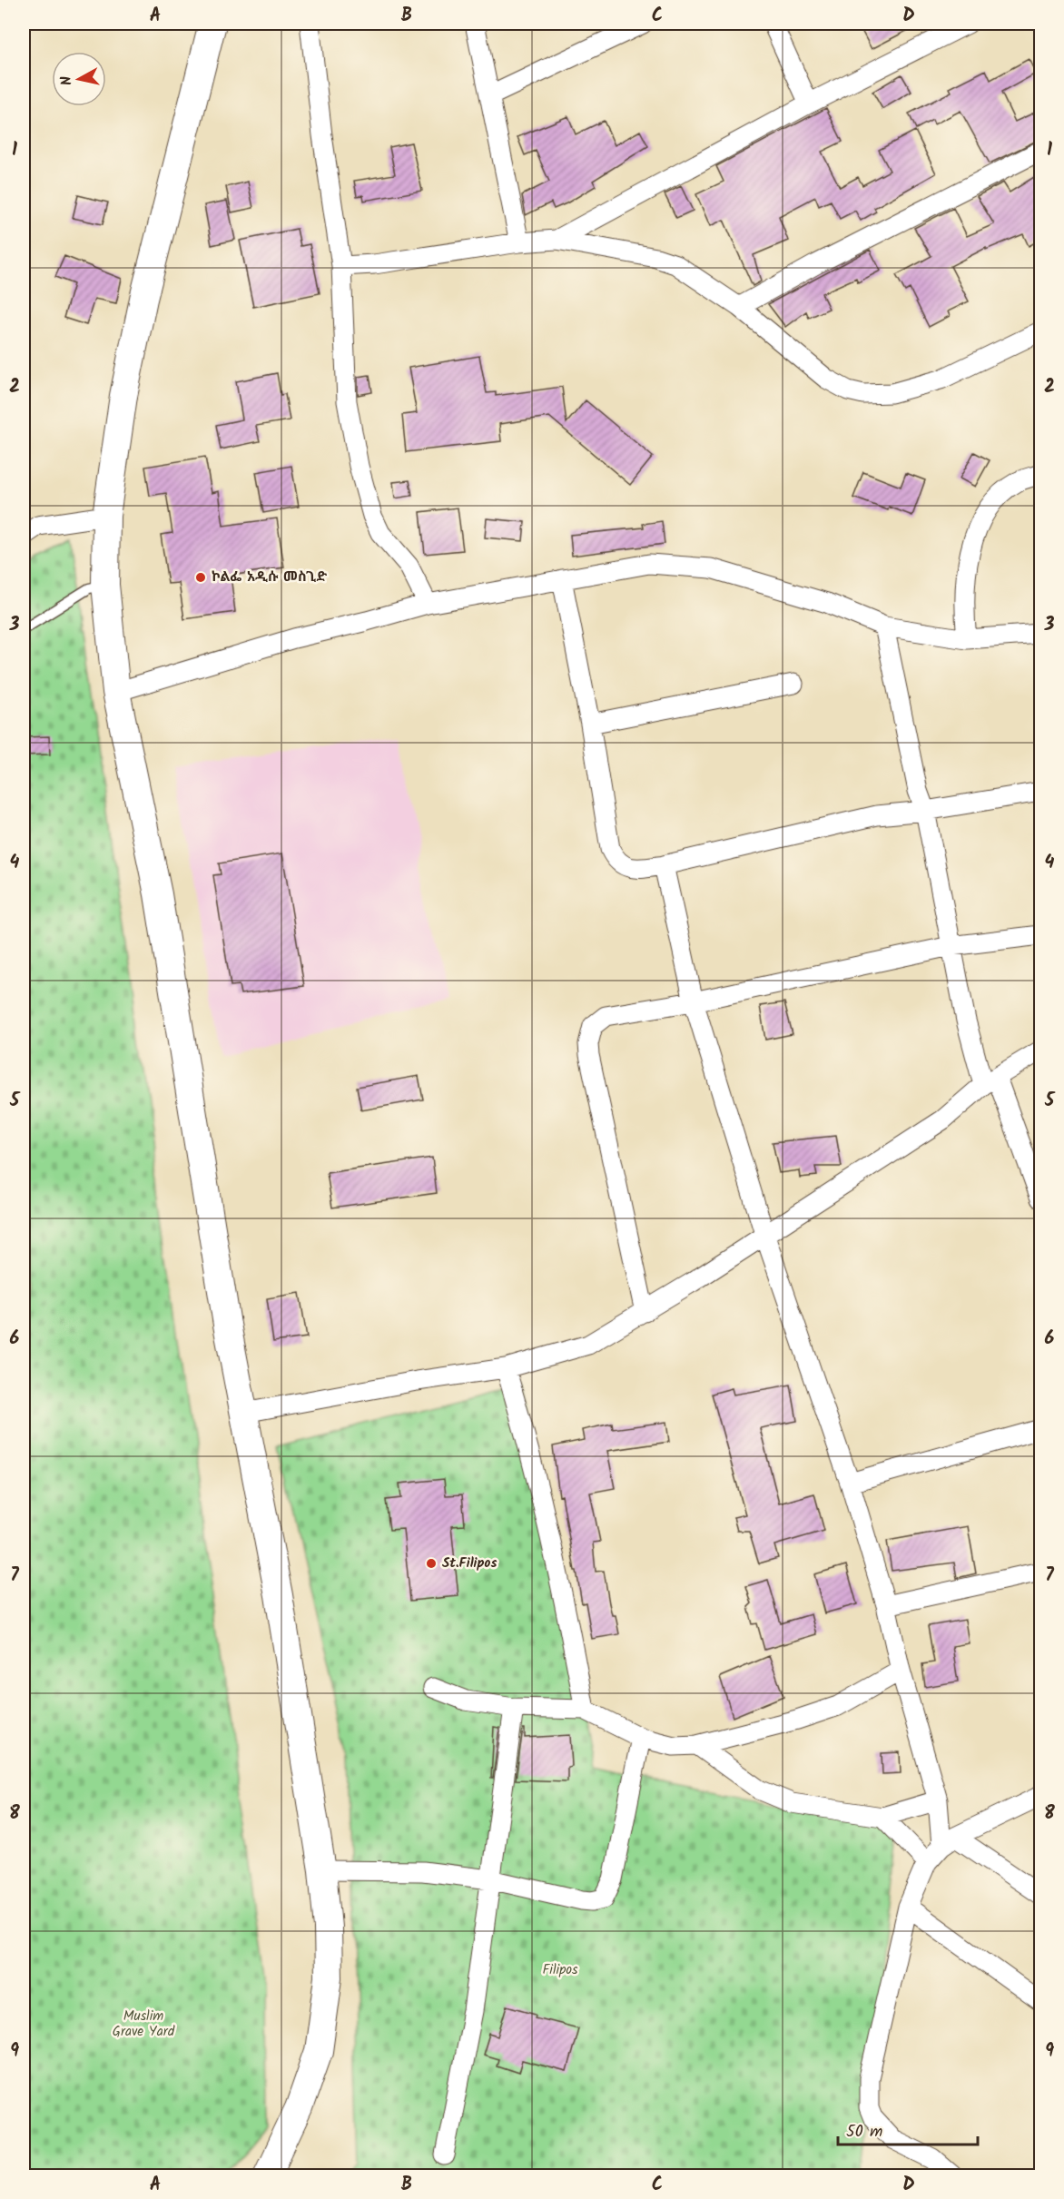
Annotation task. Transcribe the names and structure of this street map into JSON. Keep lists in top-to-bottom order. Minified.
{"parks":["Filipos","Muslim Grave Yard"],"places":["ኮልፌ አዲሱ መስጊድ","St.Filipos"],"scale_bar":"50 m","north":"left","grid":{"columns":["A","B","C","D"],"rows":["1","2","3","4","5","6","7","8","9"]}}
